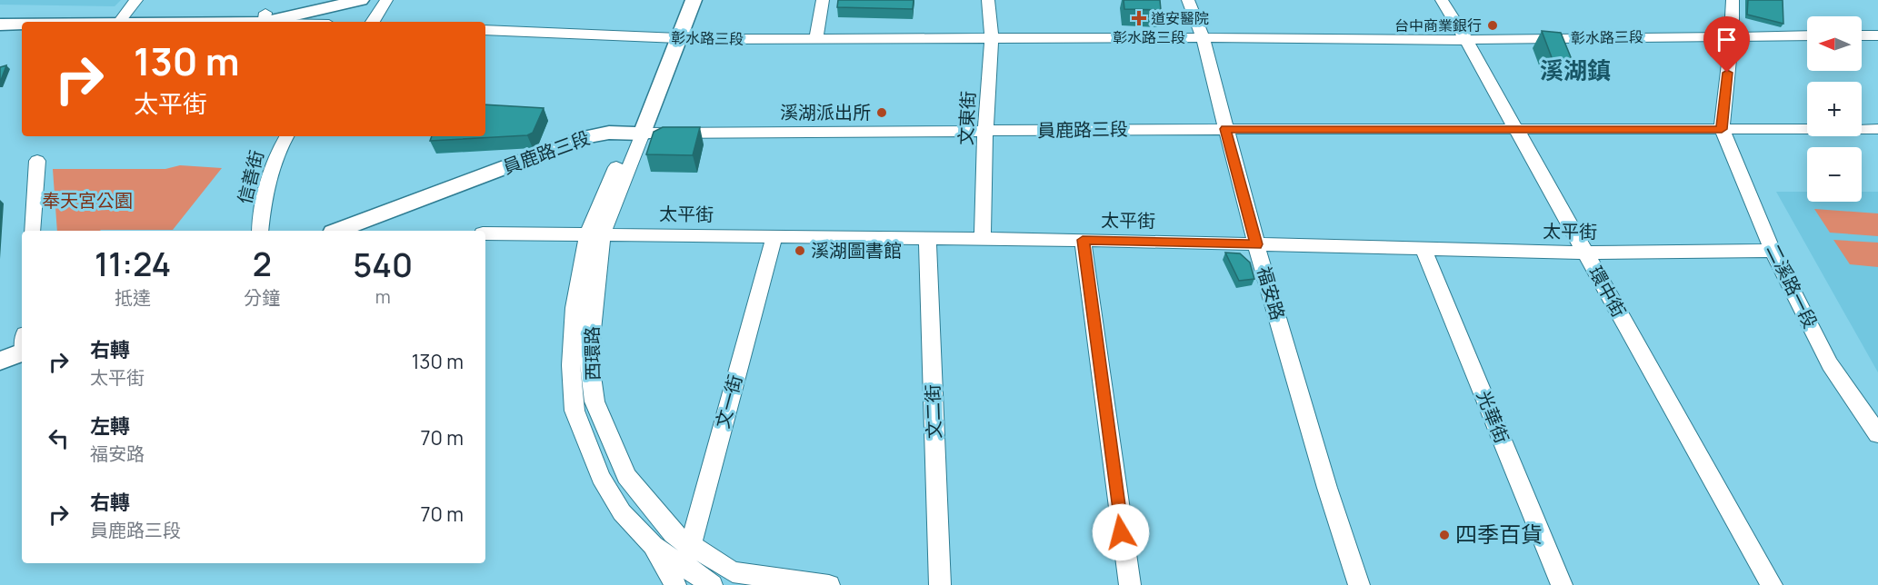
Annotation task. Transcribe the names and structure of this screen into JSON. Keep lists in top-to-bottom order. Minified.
{"streets":{"main road":["員鹿路三段","西環路"],"street":["彰水路三段","文東街","信善街","太平街","二溪路一段","環中街","福安路","文一街","文二街","光華街"]},"crossings":[["彰水路三段","文東街"],["彰水路三段","環中街"],["彰水路三段","福安路"],["彰水路三段","西環路"],["文東街","員鹿路三段"],["文東街","太平街"],["員鹿路三段","二溪路一段"],["員鹿路三段","環中街"],["員鹿路三段","福安路"],["員鹿路三段","西環路"],["太平街","二溪路一段"],["太平街","環中街"],["太平街","福安路"],["太平街","西環路"],["太平街","文一街"],["太平街","文二街"],["太平街","光華街"],["西環路","文一街"]],"districts":["溪湖鎮"],"parks":["奉天宮公園"],"places":{"health":["道安醫院"],"other":["台中商業銀行","溪湖派出所","溪湖圖書館","四季百貨"]},"north":"left","page":{"map_buttons":["+","−"],"turn":["130 m","太平街"],"eta":["11:24","抵達","2","分鐘","540","m"],"list":[{"name":"右轉","note":"太平街","value":"130 m"},{"name":"左轉","note":"福安路","value":"70 m"},{"name":"右轉","note":"員鹿路三段","value":"70 m"}]}}
